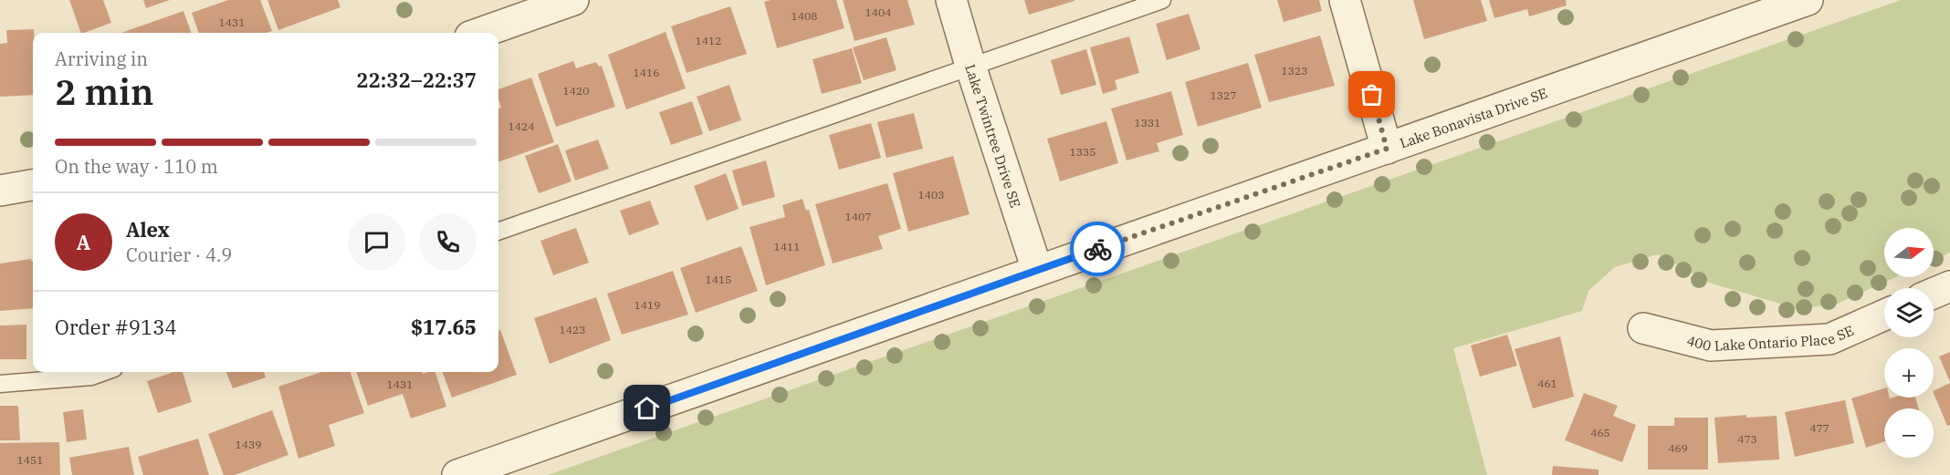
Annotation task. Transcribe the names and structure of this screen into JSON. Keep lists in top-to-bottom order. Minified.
{"streets":{"street":["Lake Bonavista Drive SE","Lake Twintree Drive SE","400 Lake Ontario Place SE"]},"crossings":[["Lake Bonavista Drive SE","Lake Twintree Drive SE"]],"house_numbers":["1404","1408","1431","1412","1323","1416","1420","1327","1331","1424","1335","1403","1407","1411","1415","1419","1423","461","1431","477","465","473","1439","469","1451"],"north":"right","page":{"heading":["2 min","Arriving in","22:32–22:37"],"panel":["Alex","Courier · 4.9","Order #9134","$17.65"],"bar":"On the way · 110 m","round":"A","map_buttons":["+","−"]}}
